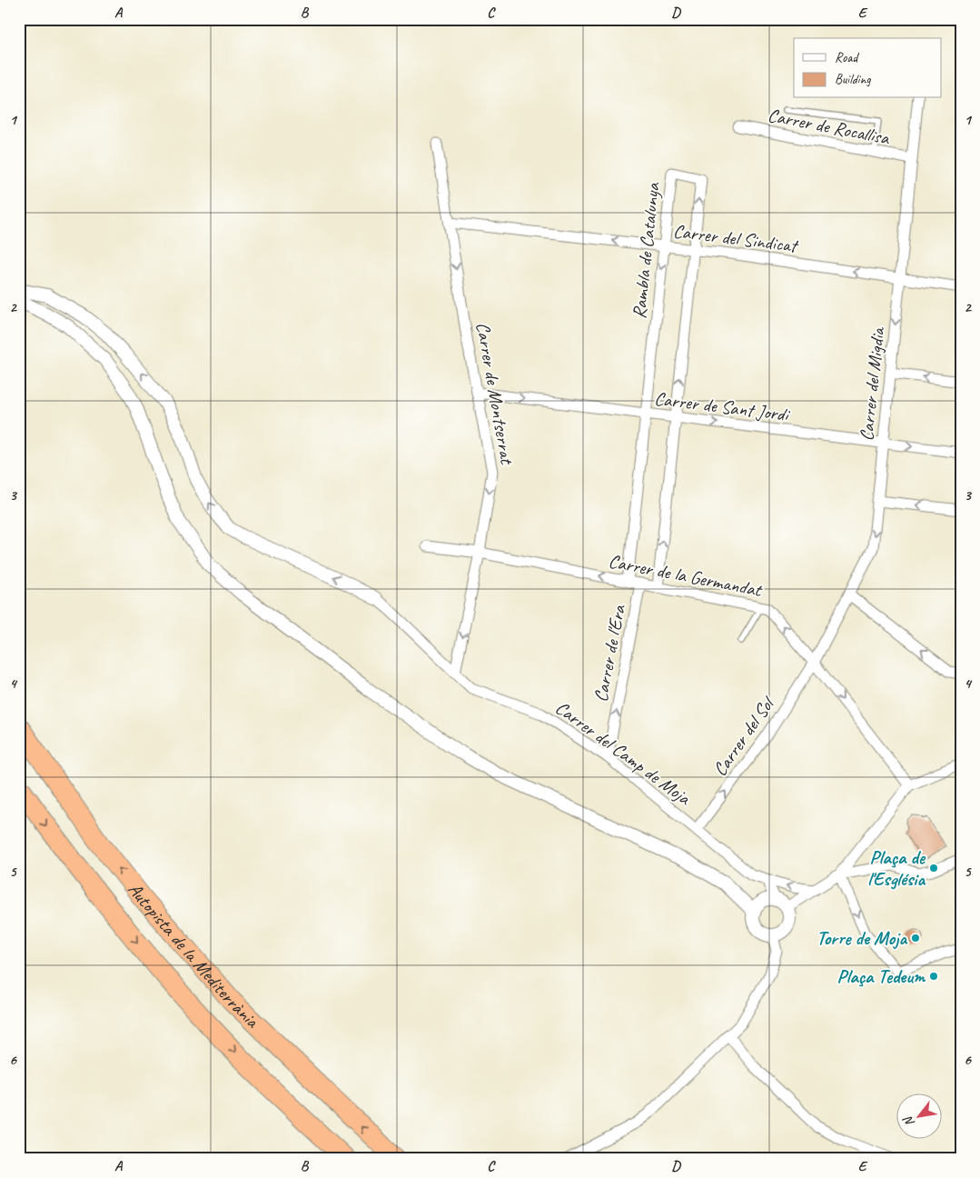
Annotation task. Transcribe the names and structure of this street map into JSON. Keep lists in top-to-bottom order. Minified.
{"streets":{"highway":["Autopista de la Mediterrània"],"street":["Carrer de Rocallisa","Carrer del Sindicat","Rambla de Catalunya","Carrer del Migdia","Carrer de Montserrat","Carrer de Sant Jordi","Carrer de la Germandat","Carrer de l'Era","Carrer del Sol","Carrer del Camp de Moja"]},"crossings":[["Carrer de Rocallisa","Carrer del Migdia"],["Carrer del Sindicat","Rambla de Catalunya"],["Carrer del Sindicat","Carrer del Migdia"],["Carrer del Sindicat","Carrer de Montserrat"],["Rambla de Catalunya","Carrer de Sant Jordi"],["Rambla de Catalunya","Carrer de la Germandat"],["Carrer del Migdia","Carrer de Sant Jordi"],["Carrer del Migdia","Carrer de la Germandat"],["Carrer del Migdia","Carrer del Sol"],["Carrer de Montserrat","Carrer de Sant Jordi"],["Carrer de Montserrat","Carrer de la Germandat"],["Carrer de Montserrat","Carrer del Camp de Moja"],["Carrer de la Germandat","Carrer de l'Era"],["Carrer de la Germandat","Carrer del Sol"],["Carrer de l'Era","Carrer del Camp de Moja"],["Carrer del Sol","Carrer del Camp de Moja"]],"one_way":["Carrer del Sindicat","Carrer de Montserrat","Carrer de l'Era","Carrer del Sol"],"places":["Plaça de l'Església","Torre de Moja","Plaça Tedeum"],"legend":["Road","Building"],"north":"bottom left","grid":{"columns":["A","B","C","D","E"],"rows":["1","2","3","4","5","6"]}}
